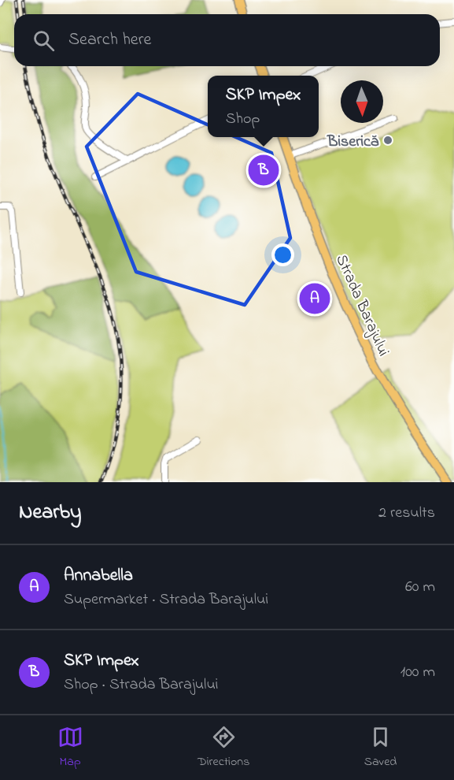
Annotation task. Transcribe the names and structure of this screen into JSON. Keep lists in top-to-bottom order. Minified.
{"streets":{"highway":["Strada Barajului"]},"places":["Biserică"],"north":"bottom","page":{"search":"Search here","popup":["SKP Impex","Shop"],"pins":["B","A"],"heading":["Nearby","2 results"],"list":[{"mark":"A","name":"Annabella","note":"Supermarket · Strada Barajului","value":"60 m"},{"mark":"B","name":"SKP Impex","note":"Shop · Strada Barajului","value":"100 m"}],"nav":["Map","Directions","Saved"]}}
